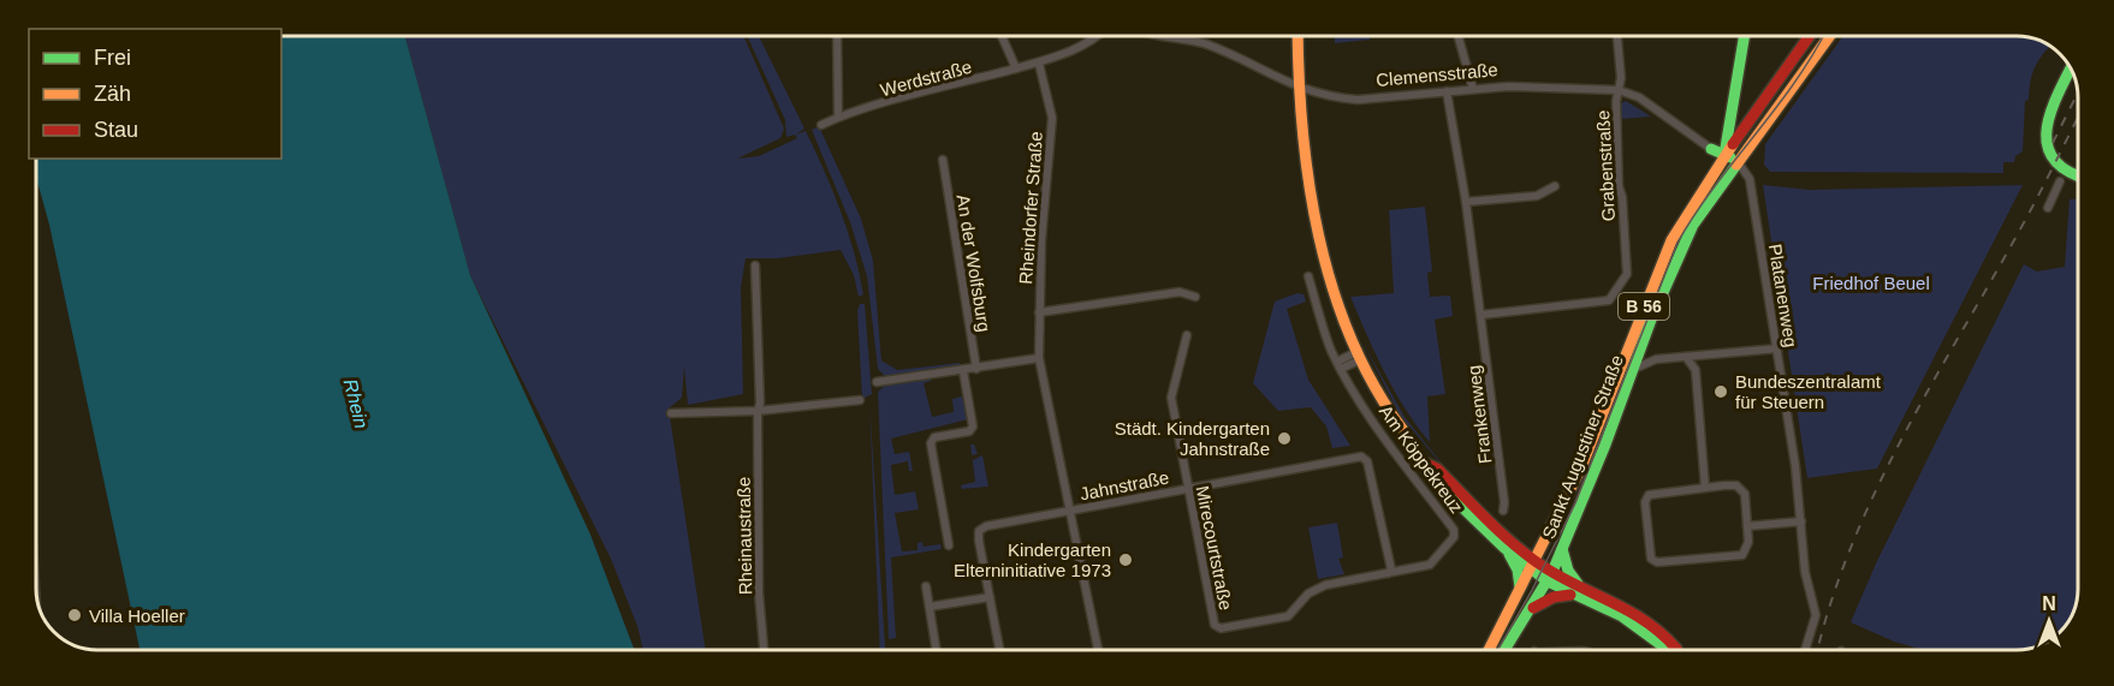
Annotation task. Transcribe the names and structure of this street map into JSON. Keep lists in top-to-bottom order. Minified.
{"streets":{"main road":["Clemensstraße","B 56","Sankt Augustiner Straße"],"street":["Werdstraße","Grabenstraße","Rheindorfer Straße","An der Wolfsburg","Platanenweg","Frankenweg","Am Köppekreuz","Jahnstraße","Rheinaustraße","Mirecourtstraße"]},"crossings":[["Clemensstraße","Grabenstraße"],["Clemensstraße","Platanenweg"],["Clemensstraße","Frankenweg"],["Clemensstraße","Sankt Augustiner Straße"],["Werdstraße","Rheindorfer Straße"],["Grabenstraße","Frankenweg"],["Rheindorfer Straße","Jahnstraße"],["Platanenweg","Sankt Augustiner Straße"],["Am Köppekreuz","Jahnstraße"],["Am Köppekreuz","Mirecourtstraße"],["Jahnstraße","Mirecourtstraße"]],"water":["Rhein"],"parks":["Friedhof Beuel"],"places":["Bundeszentralamt für Steuern","Städt. Kindergarten Jahnstraße","Kindergarten Elterninitiative 1973","Villa Hoeller"],"legend":["Frei","Zäh","Stau"],"north":"top"}
